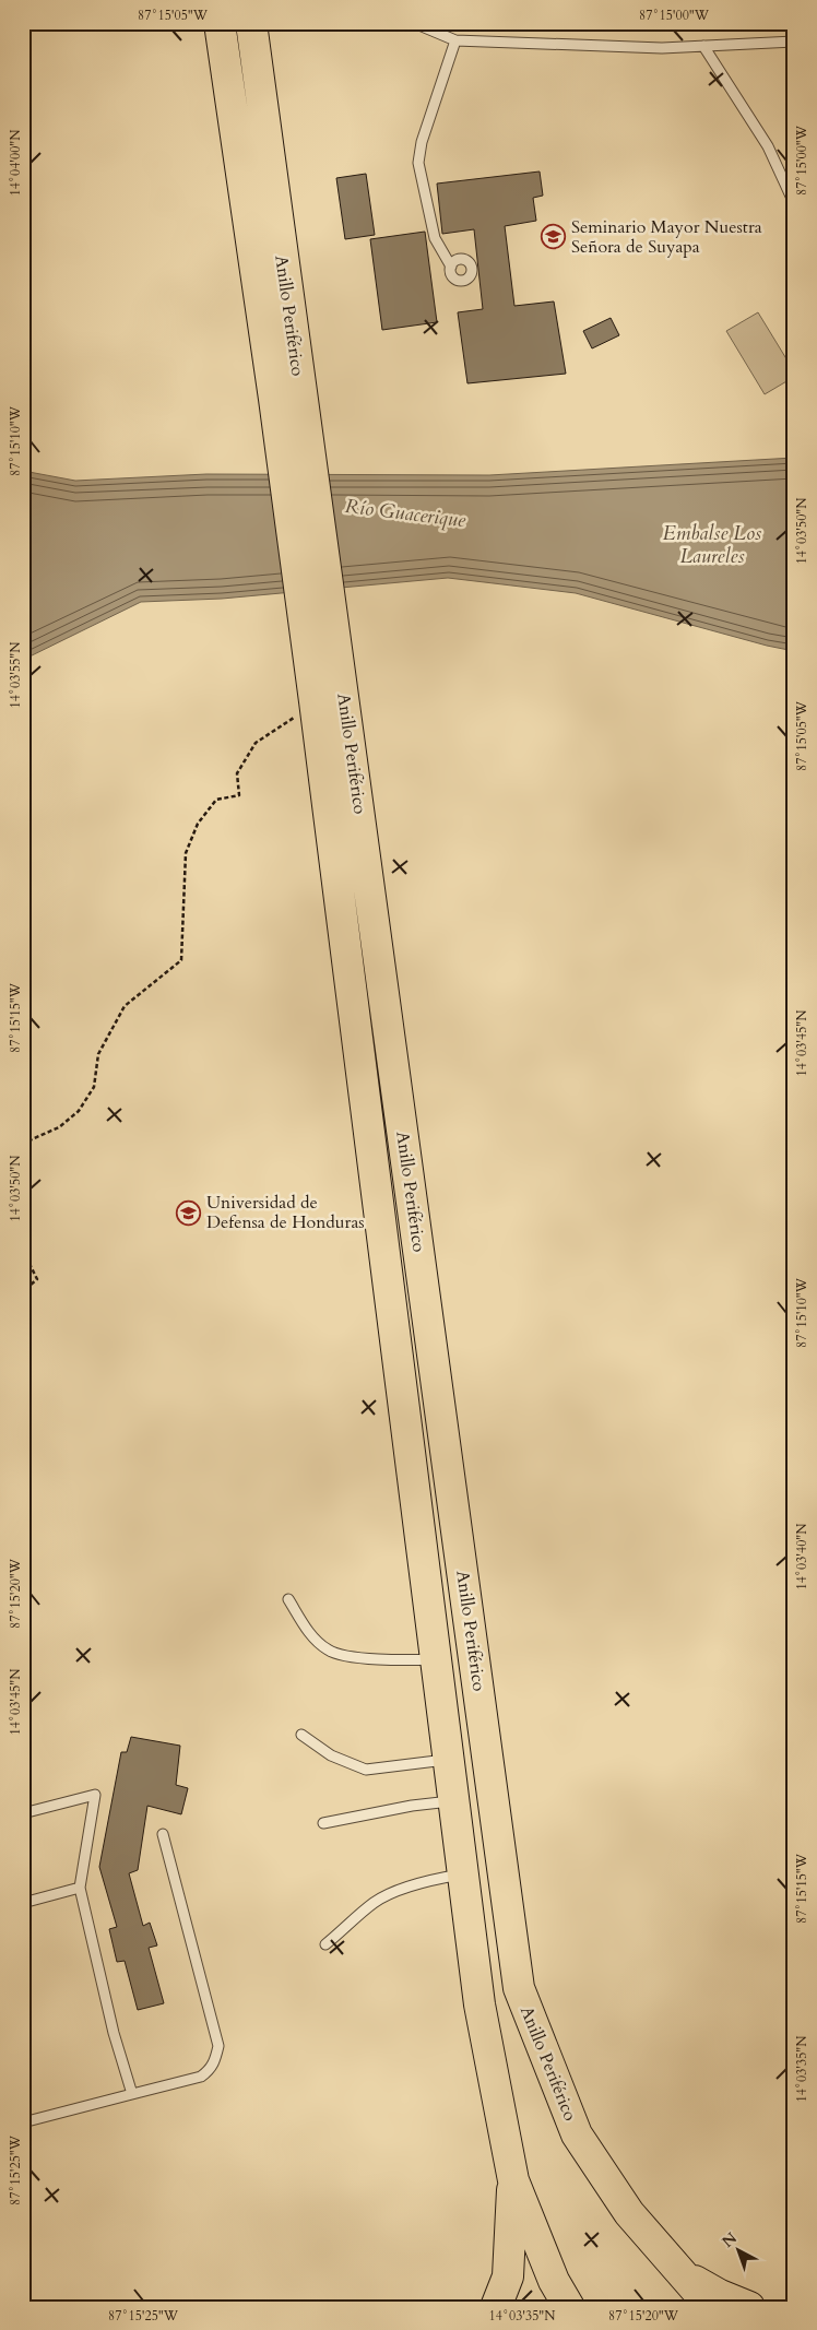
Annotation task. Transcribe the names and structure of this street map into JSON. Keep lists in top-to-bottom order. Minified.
{"streets":{"highway":["Anillo Periférico"]},"water":["Río Guacerique","Embalse Los Laureles"],"places":{"school or university":["Seminario Mayor Nuestra Señora de Suyapa","Universidad de Defensa de Honduras"]},"north":"top left","coordinates":["87°15'05\"W","87°15'00\"W","14°04'00\"N","87°15'10\"W","14°03'50\"N","14°03'55\"N","87°15'15\"W","14°03'45\"N","14°03'40\"N","87°15'20\"W","14°03'35\"N","87°15'25\"W"]}
